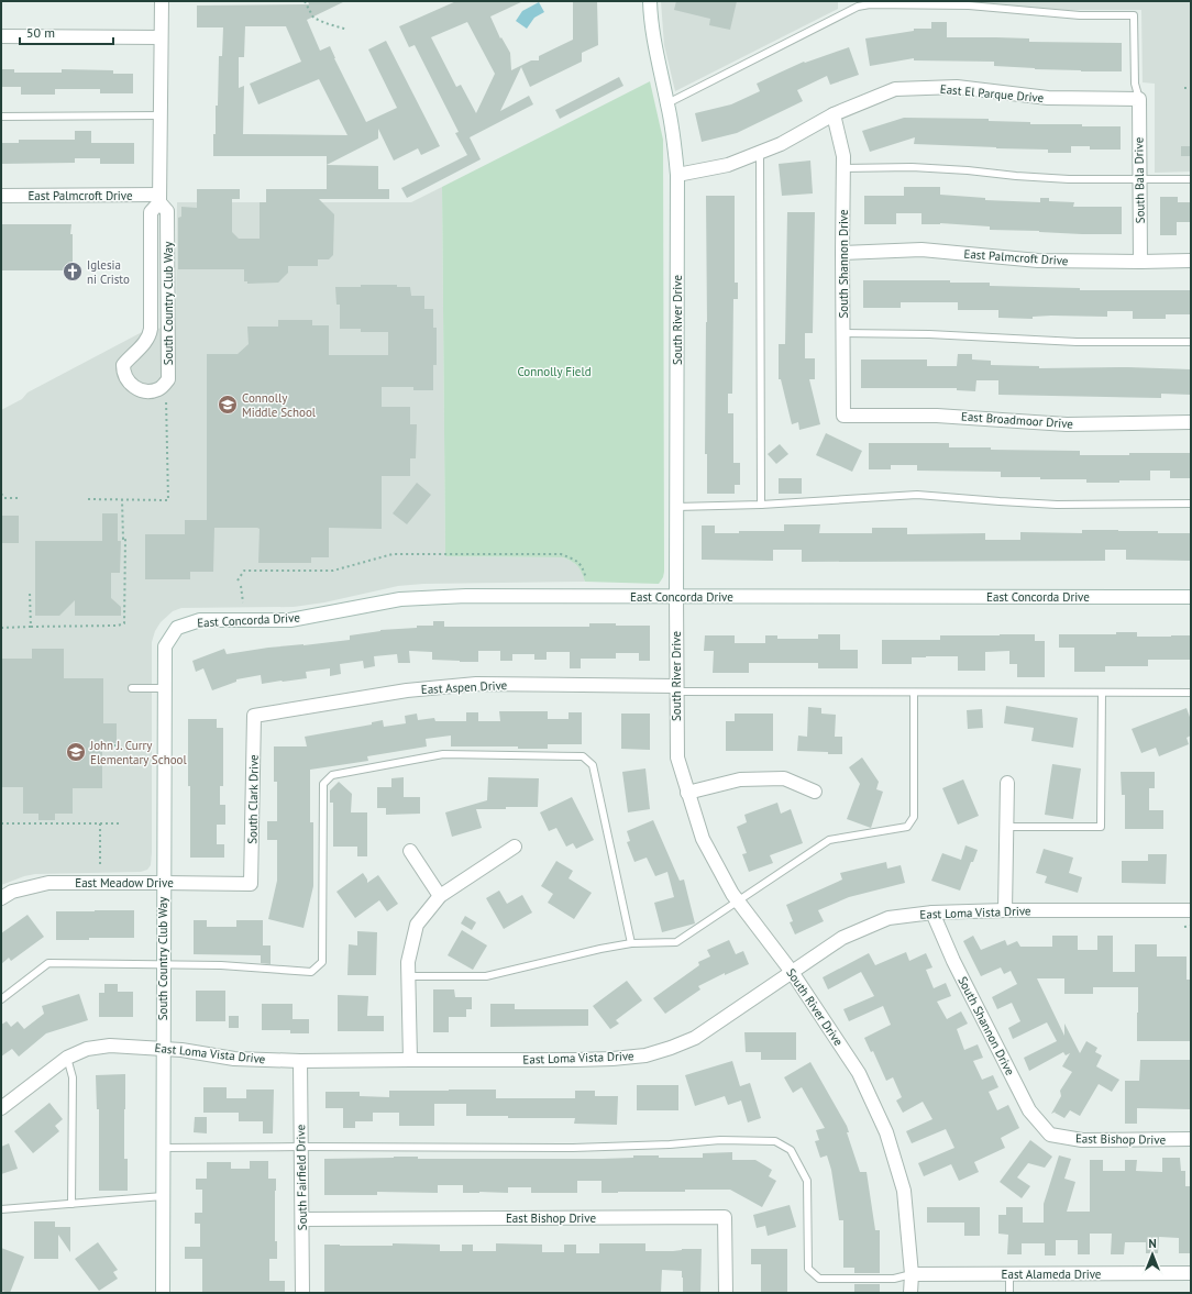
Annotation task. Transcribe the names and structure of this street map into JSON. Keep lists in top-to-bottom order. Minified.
{"streets":{"street":["East El Parque Drive","South Bala Drive","East Palmcroft Drive","South Shannon Drive","South Country Club Way","South River Drive","East Broadmoor Drive","East Concorda Drive","East Aspen Drive","South Clark Drive","East Meadow Drive","East Loma Vista Drive","East Bishop Drive","South Fairfield Drive","East Alameda Drive"]},"crossings":[["East El Parque Drive","South Bala Drive"],["East El Parque Drive","South Shannon Drive"],["East El Parque Drive","South River Drive"],["South Bala Drive","East Palmcroft Drive"],["East Palmcroft Drive","South Shannon Drive"],["East Palmcroft Drive","South Country Club Way"],["South Shannon Drive","East Broadmoor Drive"],["South Shannon Drive","East Loma Vista Drive"],["South Shannon Drive","East Bishop Drive"],["South Country Club Way","East Concorda Drive"],["South Country Club Way","East Meadow Drive"],["South Country Club Way","East Loma Vista Drive"],["South River Drive","East Concorda Drive"],["South River Drive","East Aspen Drive"],["South River Drive","East Loma Vista Drive"],["South River Drive","East Alameda Drive"],["East Aspen Drive","South Clark Drive"],["South Clark Drive","East Meadow Drive"],["East Loma Vista Drive","South Fairfield Drive"],["East Bishop Drive","South Fairfield Drive"]],"parks":["Connolly Field"],"places":{"church":["Iglesia ni Cristo"],"school or university":["Connolly Middle School","John J. Curry Elementary School"]},"scale_bar":"50 m","north":"top"}
